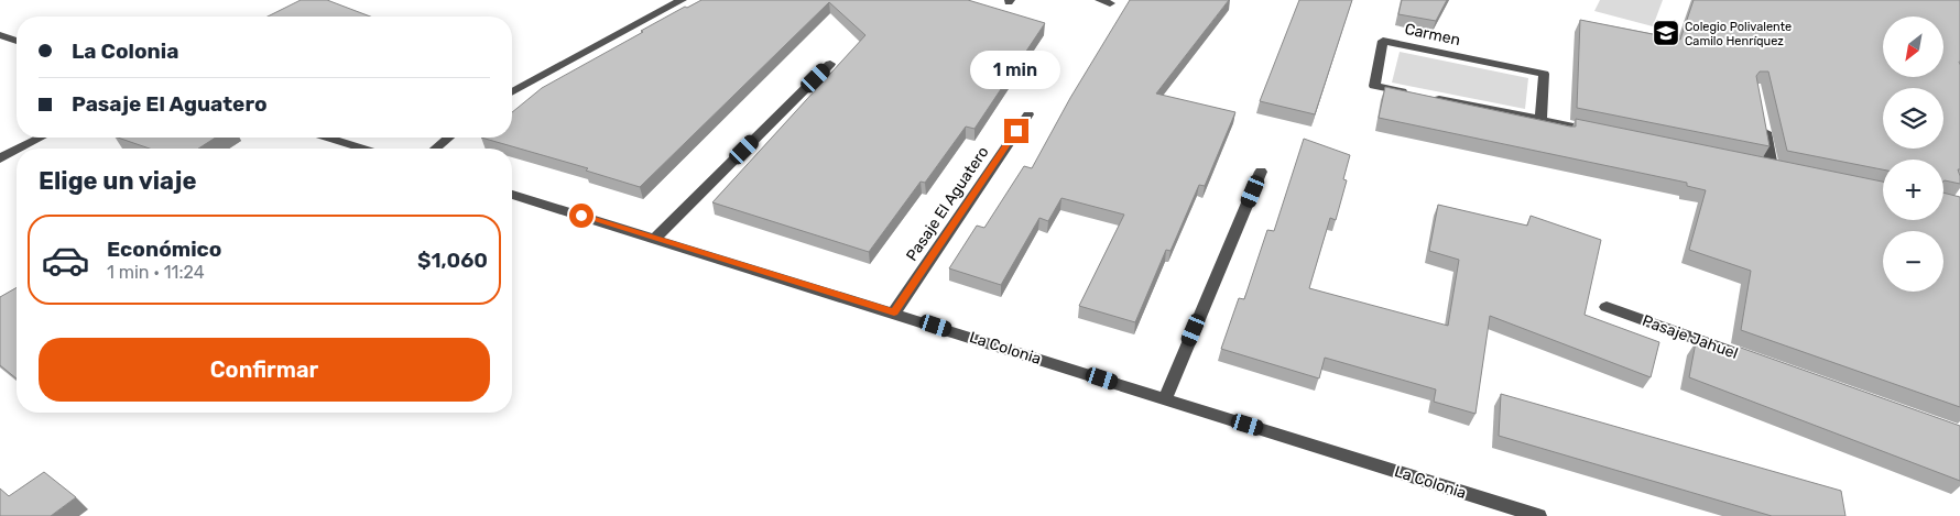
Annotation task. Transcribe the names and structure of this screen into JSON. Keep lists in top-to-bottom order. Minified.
{"streets":{"street":["Carmen","Pasaje El Aguatero","Pasaje Jahuel","La Colonia"]},"crossings":[["Pasaje El Aguatero","La Colonia"]],"places":{"school or university":["Colegio Polivalente Camilo Henríquez"]},"north":"bottom left","page":{"map_buttons":["+","−"],"banner":["La Colonia","Pasaje El Aguatero"],"bubble":"1 min","heading":"Elige un viaje","list":[{"name":"Económico","note":"1 min · 11:24","value":"$1,060"}],"buttons":"Confirmar"}}
